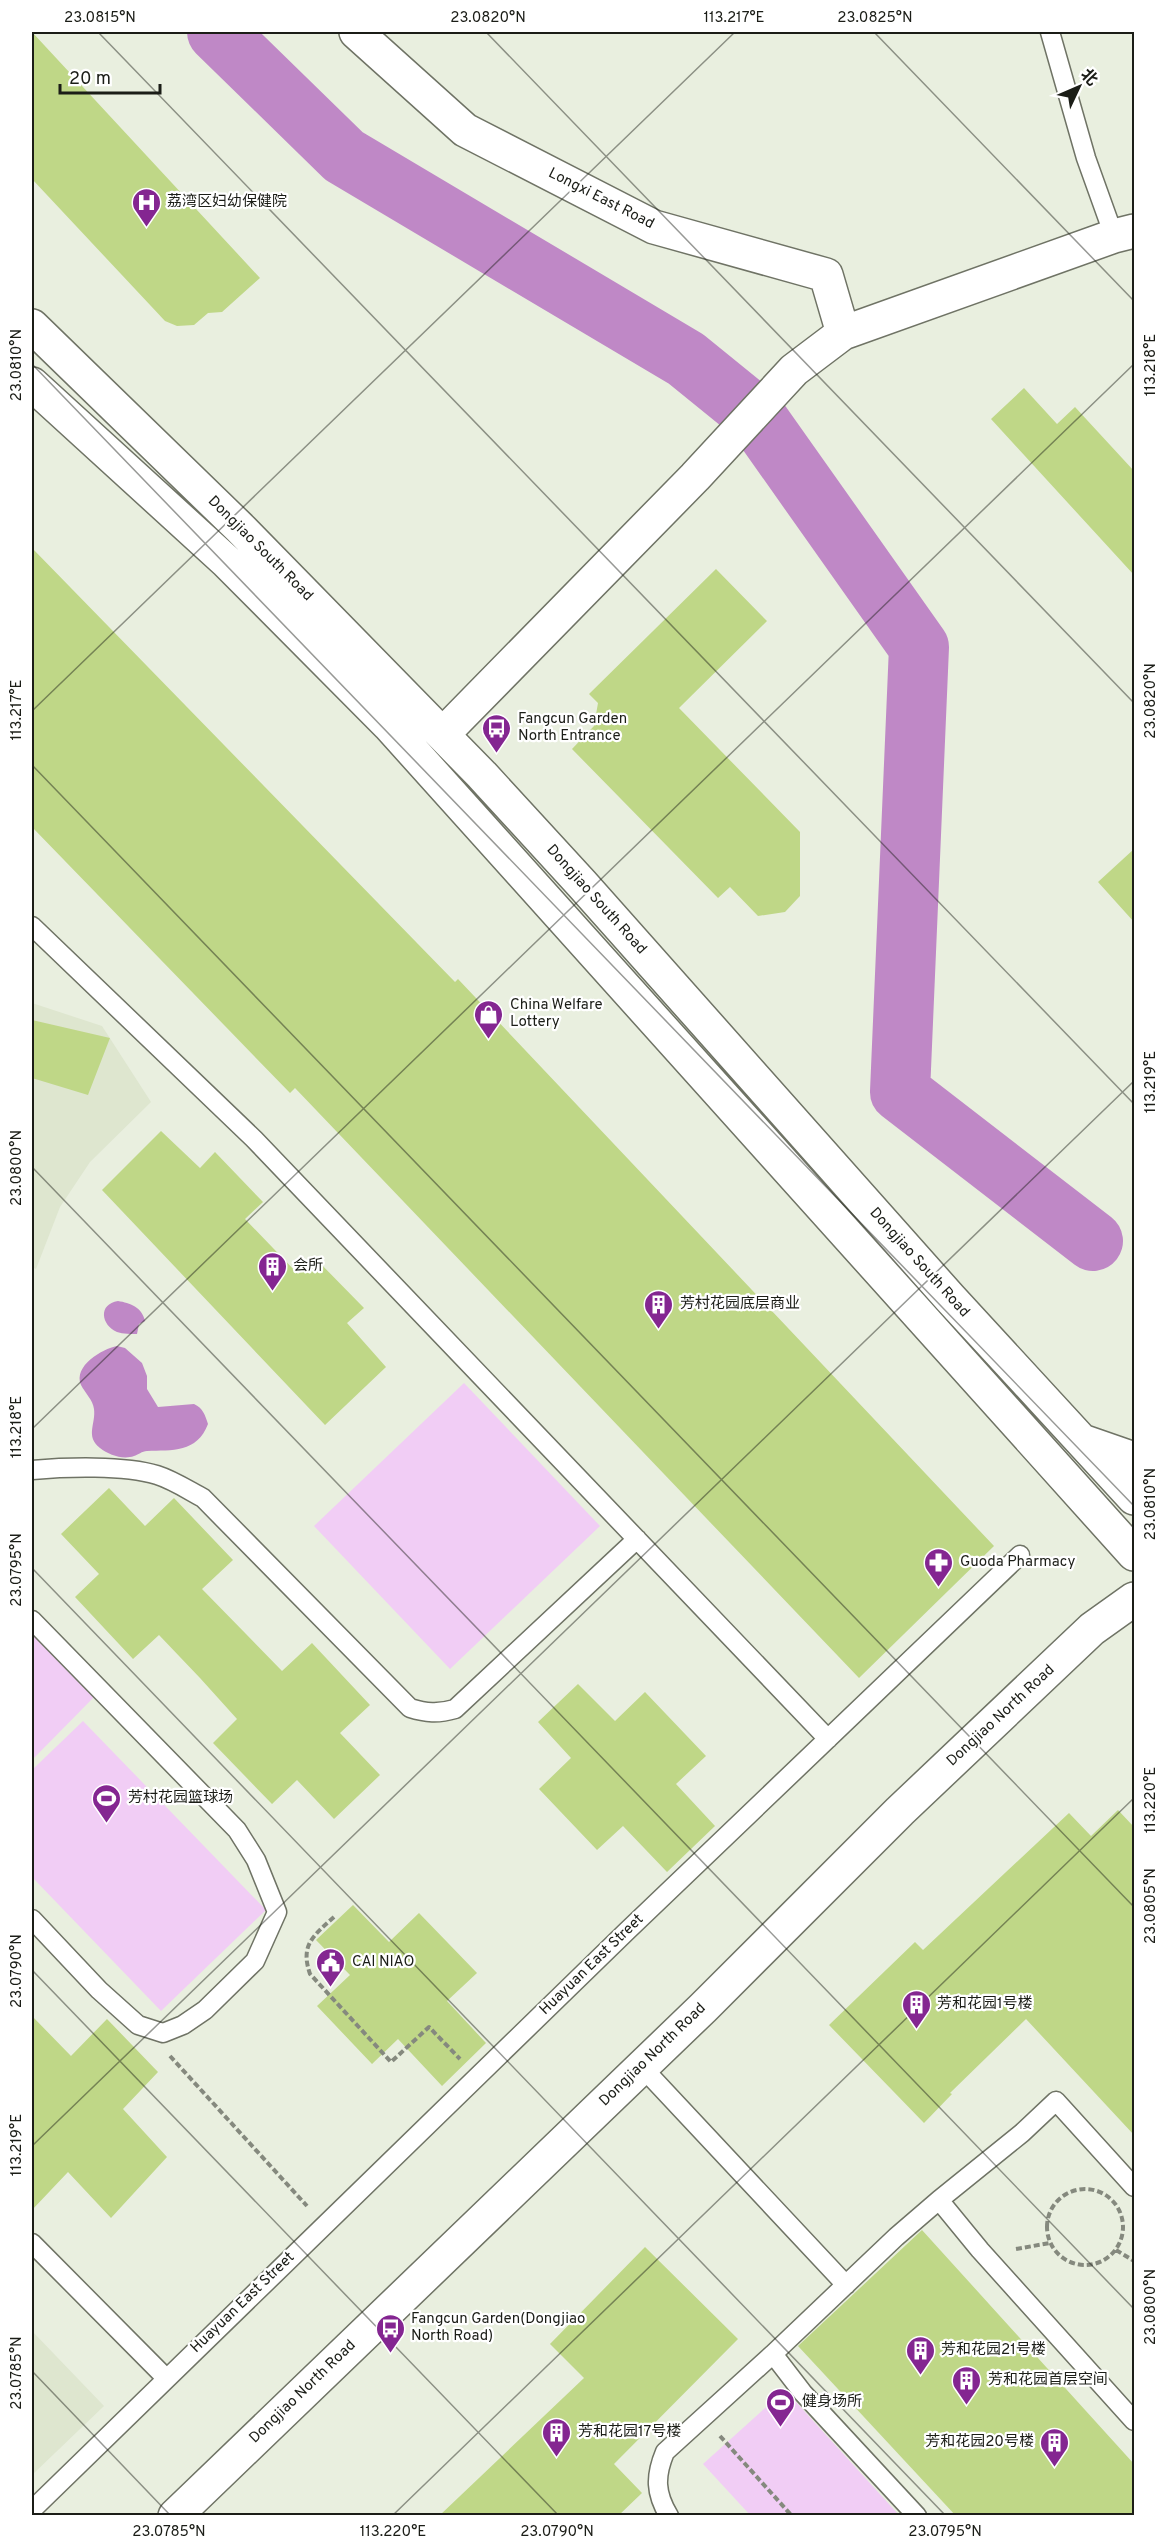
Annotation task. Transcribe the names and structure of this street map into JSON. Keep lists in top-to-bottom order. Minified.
{"streets":{"street":["Longxi East Road","Dongjiao South Road","Dongjiao North Road"],"lane":["Huayuan East Street"]},"places":{"hospital":["荔湾区妇幼保健院"],"bus stop":["Fangcun Garden North Entrance","Fangcun Garden(Dongjiao North Road)"],"shop":["China Welfare Lottery"],"building":["会所","芳村花园底层商业","芳和花园1号楼","芳和花园21号楼","芳和花园首层空间","芳和花园17号楼","芳和花园20号楼"],"pharmacy":["Guoda Pharmacy"],"sports":["芳村花园篮球场","健身场所"],"public building":["CAI NIAO"]},"scale_bar":"20 m","north":"top right","coordinates":["23.0815°N","23.0820°N","113.217°E","23.0825°N","113.218°E","23.0810°N","113.219°E","23.0800°N","23.0795°N","113.220°E","23.0805°N","23.0790°N","23.0785°N"]}
